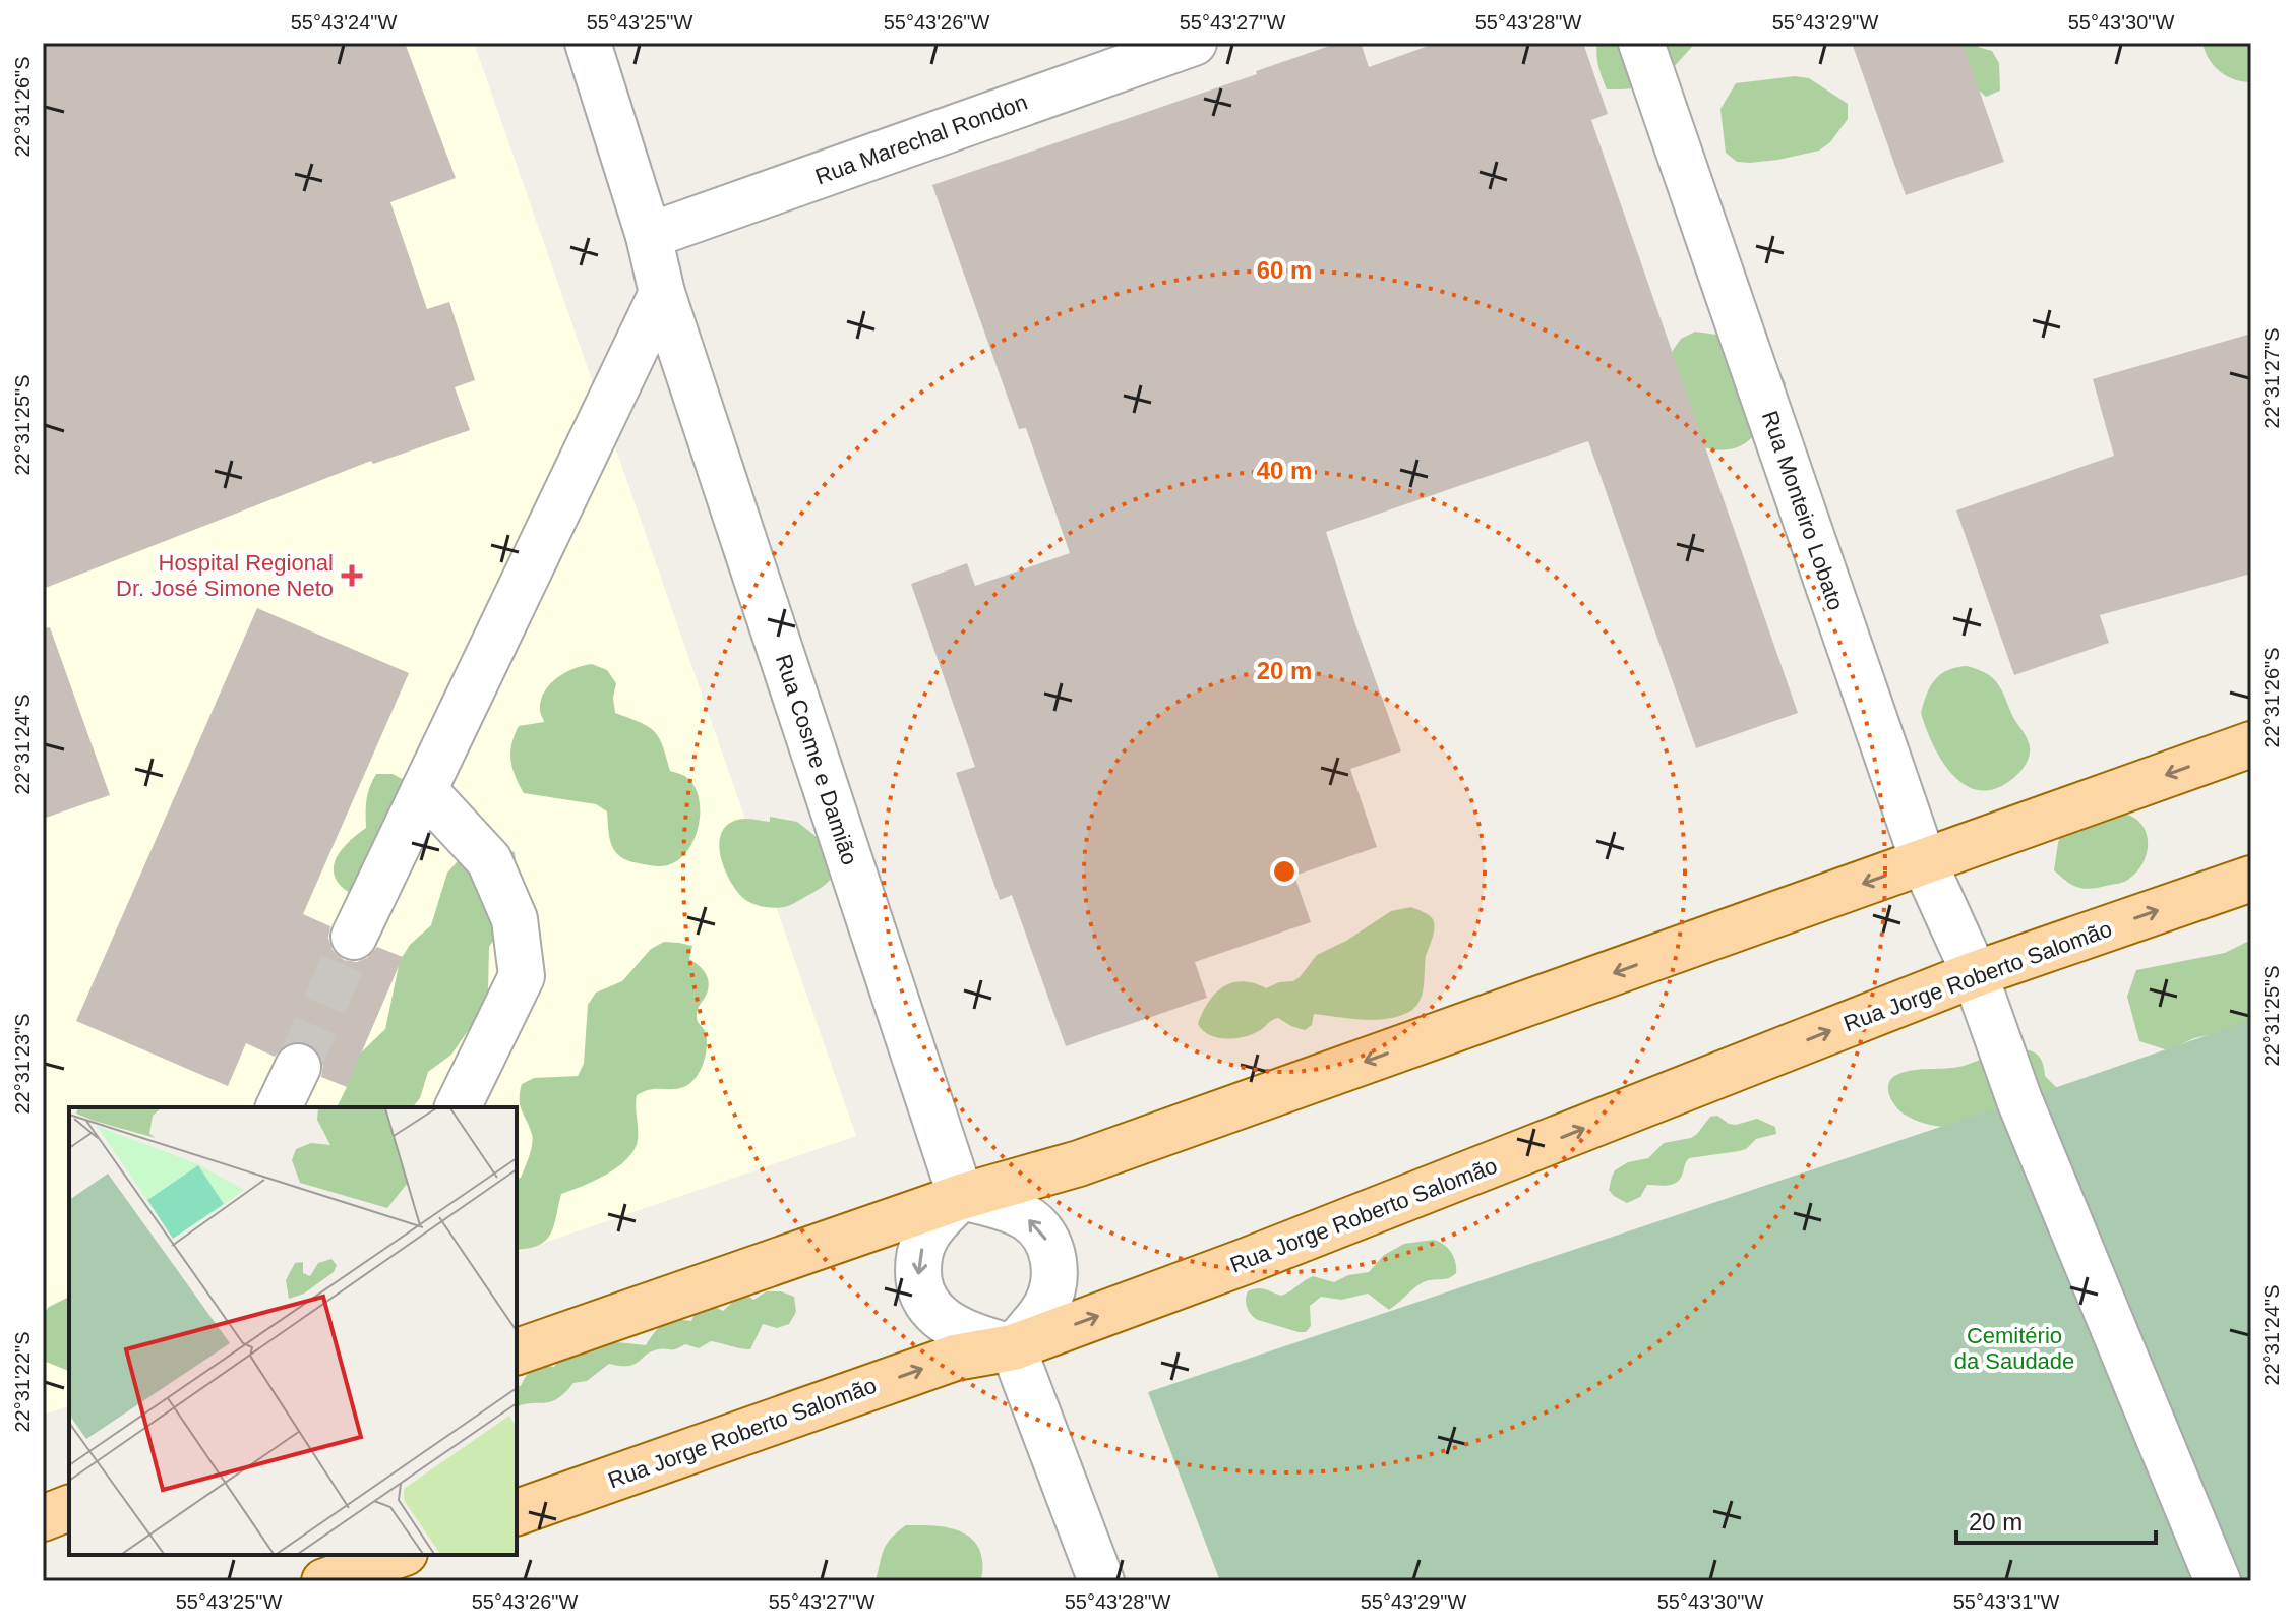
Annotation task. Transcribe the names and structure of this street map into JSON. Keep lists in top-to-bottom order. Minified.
{"streets":{"main road":["Rua Jorge Roberto Salomão"],"street":["Rua Marechal Rondon","Rua Monteiro Lobato","Rua Cosme e Damião"]},"crossings":[["Rua Marechal Rondon","Rua Cosme e Damião"],["Rua Monteiro Lobato","Rua Jorge Roberto Salomão"],["Rua Cosme e Damião","Rua Jorge Roberto Salomão"]],"parks":["Cemitério da Saudade"],"places":{"health":["Hospital Regional Dr. José Simone Neto"]},"scale_bar":"20 m","coordinates":["55°43'24\"W","55°43'25\"W","55°43'26\"W","55°43'27\"W","55°43'28\"W","55°43'29\"W","55°43'30\"W","22°31'26\"S","22°31'27\"S","22°31'25\"S","22°31'24\"S","22°31'23\"S","22°31'22\"S","55°43'31\"W"],"rings":["60 m","40 m","20 m"]}
